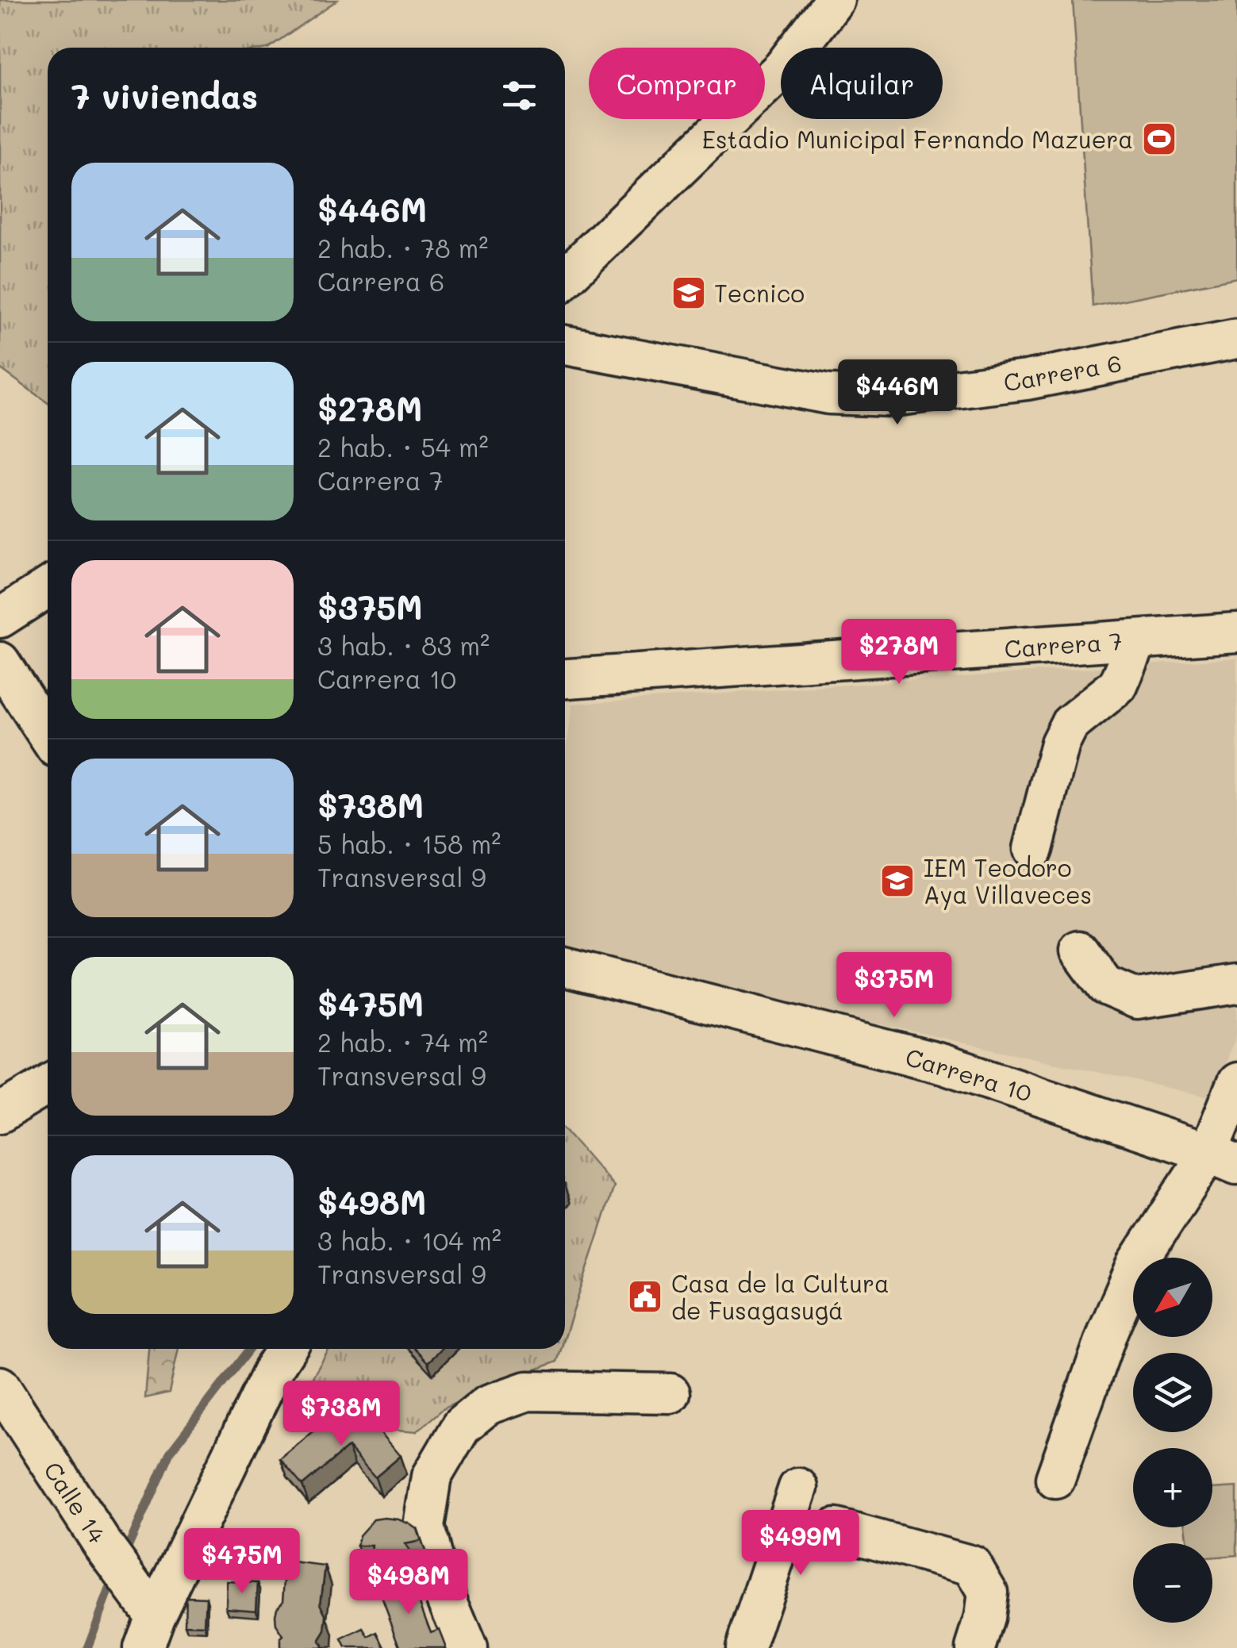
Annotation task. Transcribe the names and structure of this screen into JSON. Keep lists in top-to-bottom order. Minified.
{"streets":{"street":["Carrera 6","Carrera 7","Carrera 10","Calle 14"]},"places":{"sports":["Estadio Municipal Fernando Mazuera"],"school or university":["Tecnico","IEM Teodoro Aya Villaveces"],"public building":["Casa de la Cultura de Fusagasugá"]},"north":"bottom left","page":{"chip":["Comprar","Alquilar"],"heading":"7 viviendas","list":[{"name":"$446M","note":"2 hab. · 78 m² · Carrera 6"},{"name":"$278M","note":"2 hab. · 54 m² · Carrera 7"},{"name":"$375M","note":"3 hab. · 83 m² · Carrera 10"},{"name":"$738M","note":"5 hab. · 158 m² · Transversal 9"},{"name":"$475M","note":"2 hab. · 74 m² · Transversal 9"},{"name":"$498M","note":"3 hab. · 104 m² · Transversal 9"}],"price":["$446M","$278M","$375M","$738M","$499M","$475M","$498M"],"map_buttons":["+","−"]}}
